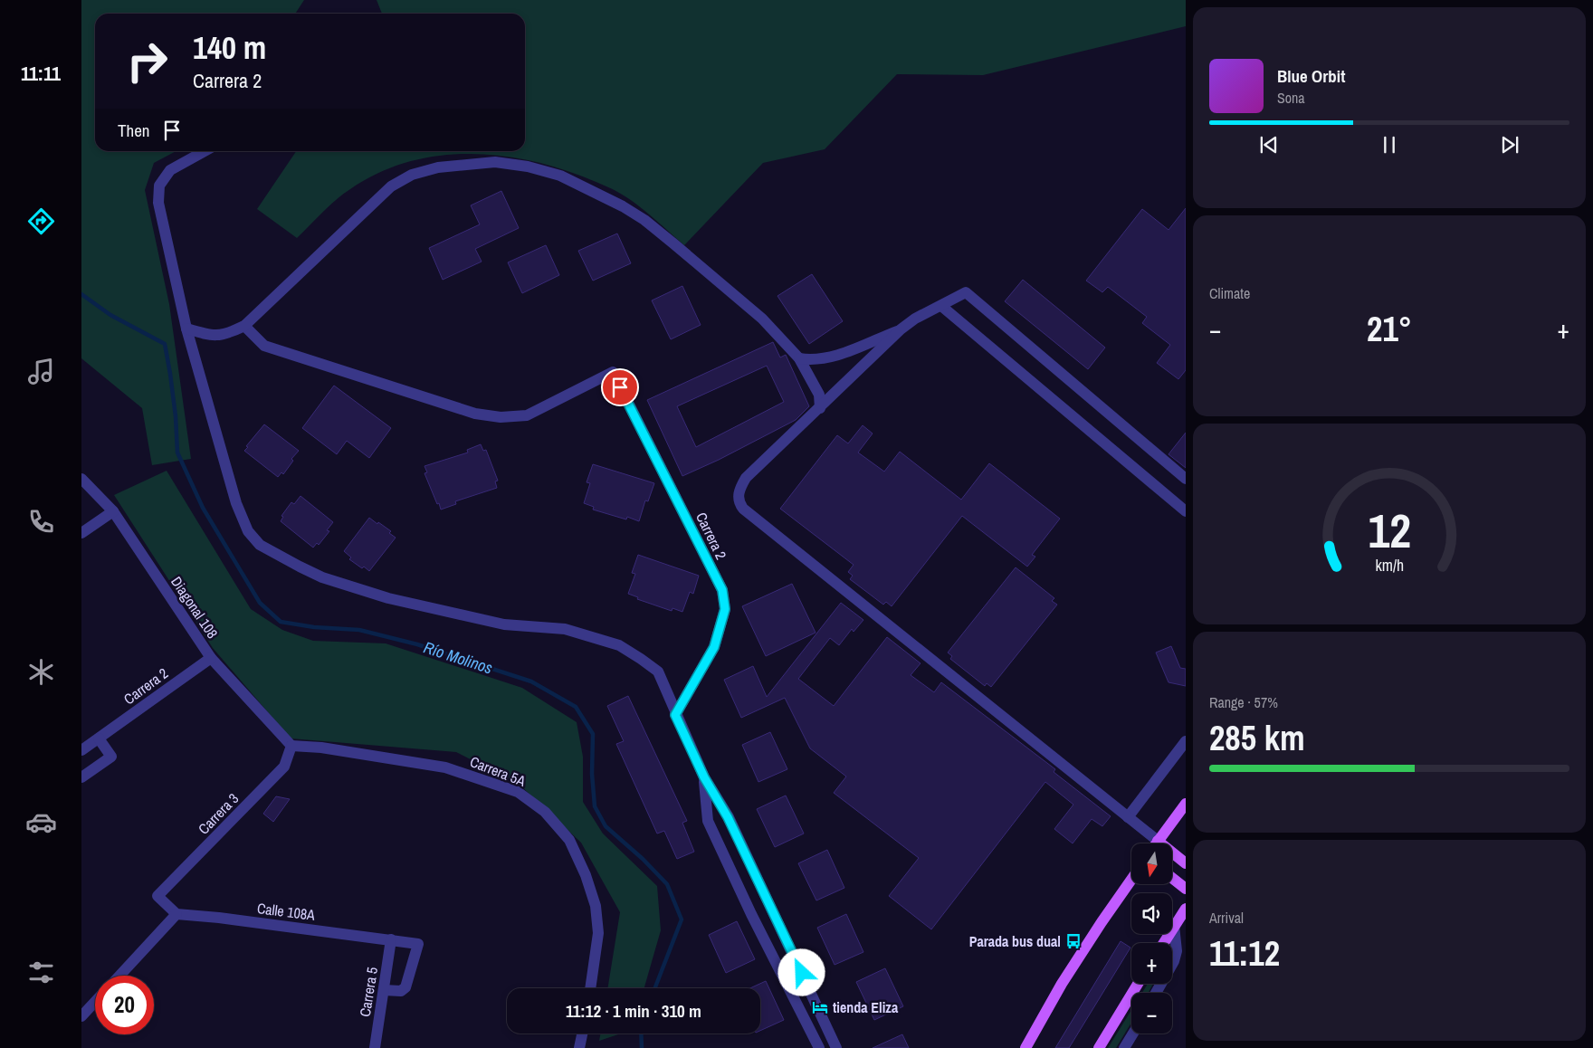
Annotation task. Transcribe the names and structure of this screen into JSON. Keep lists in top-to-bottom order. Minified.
{"streets":{"street":["Carrera 2","Diagonal 108","Carrera 5A","Carrera 3","Calle 108A","Carrera 5"]},"crossings":[["Carrera 2","Diagonal 108"],["Diagonal 108","Carrera 5A"],["Diagonal 108","Carrera 3"],["Carrera 5A","Carrera 3"],["Carrera 3","Calle 108A"],["Calle 108A","Carrera 5"]],"water":["Río Molinos"],"places":{"bus stop":["Parada bus dual"],"hotel":["tienda Eliza"]},"north":"bottom","page":{"tabs":"11:11","turn":["140 m","Carrera 2"],"song":["Blue Orbit","Sona"],"then":"Then","tile":["Climate",["Range · 57%","285 km"],["Arrival","11:12"]],"heat":["−","21°","+"],"map_buttons":["+","−"],"limit":"20","trip":"11:12 · 1 min · 310 m","gauge":["12","km/h"]}}
